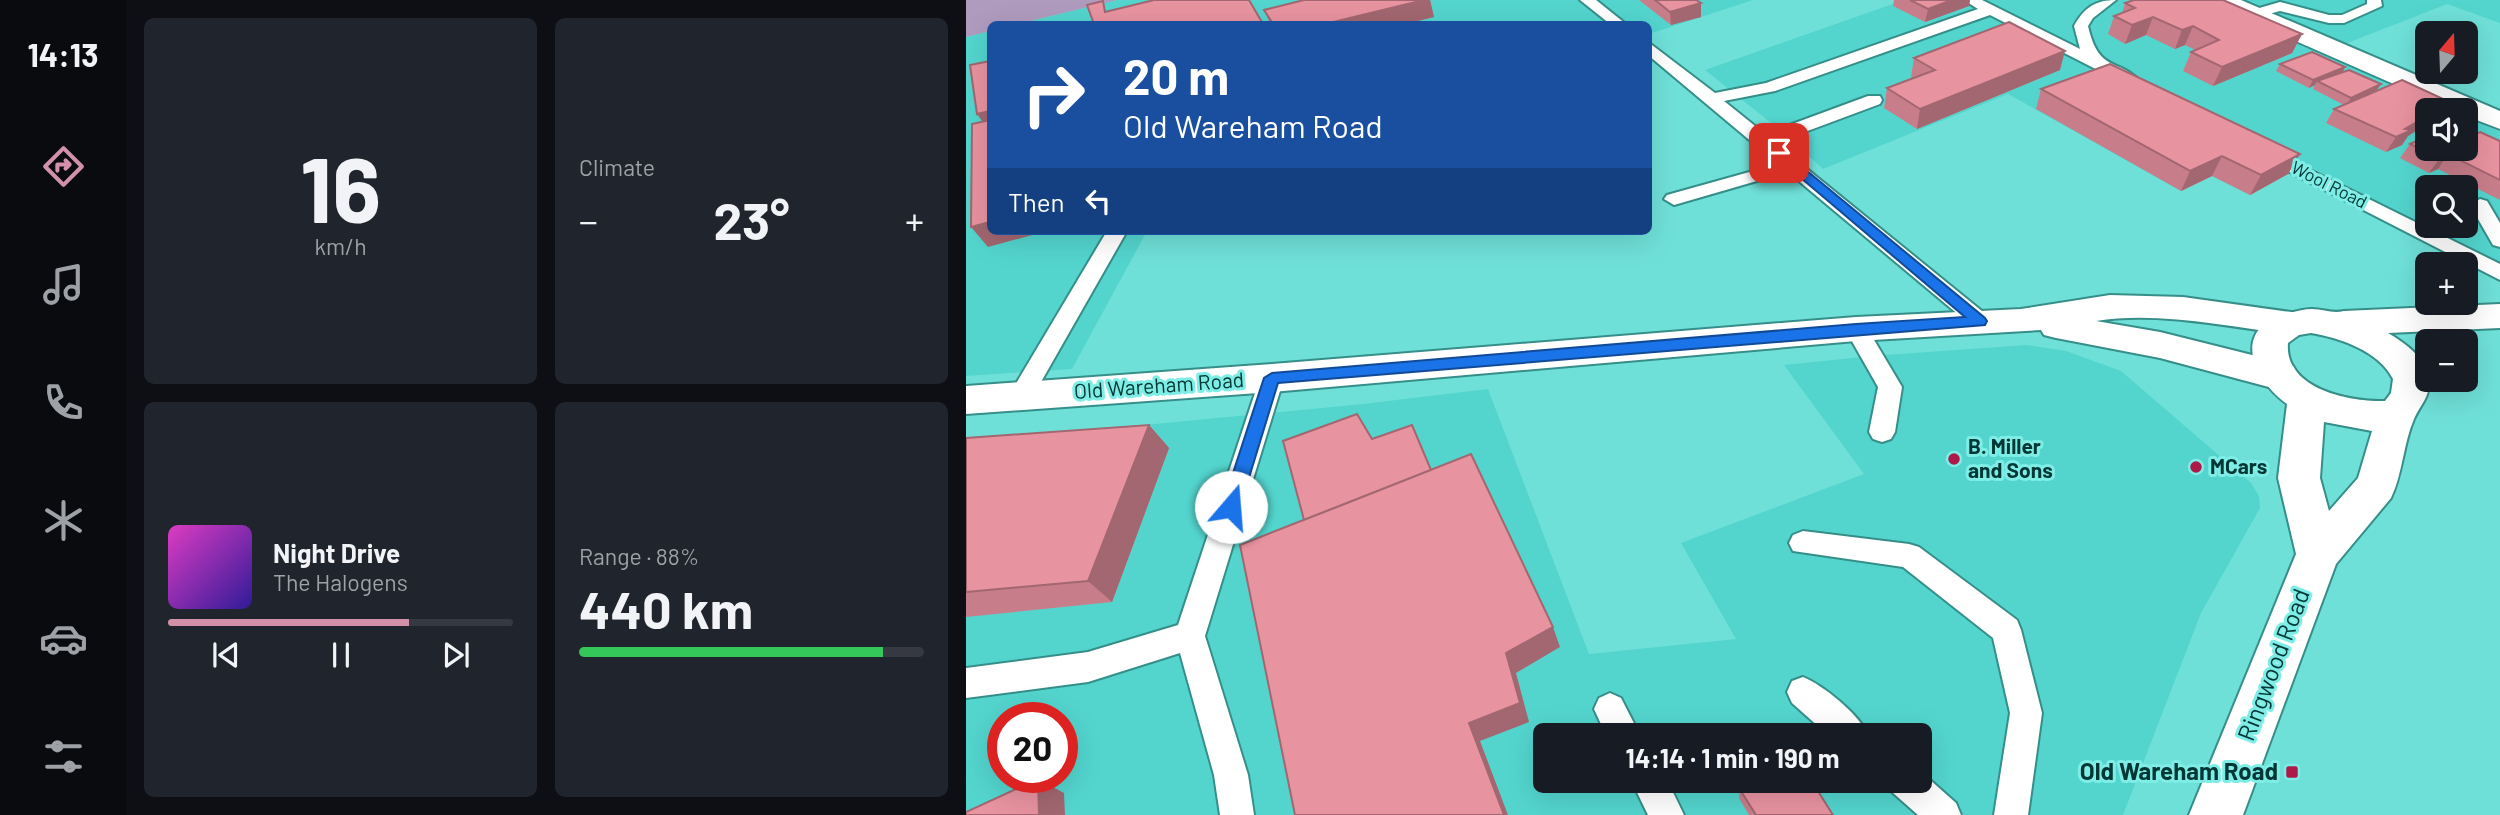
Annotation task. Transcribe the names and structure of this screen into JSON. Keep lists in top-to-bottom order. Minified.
{"streets":{"street":["Old Wareham Road","Ringwood Road"],"lane":["Wool Road"]},"crossings":[["Old Wareham Road","Ringwood Road"]],"places":{"other":["B. Miller and Sons","MCars"],"transit":["Old Wareham Road"]},"north":"top","page":{"tabs":"14:13","tile":[["16","km/h"],"Climate",["Range · 88%","440 km"]],"map_buttons":["+","−"],"turn":["20 m","Old Wareham Road"],"then":"Then","heat":["−","23°","+"],"song":["Night Drive","The Halogens"],"limit":"20","trip":"14:14 · 1 min · 190 m"}}
